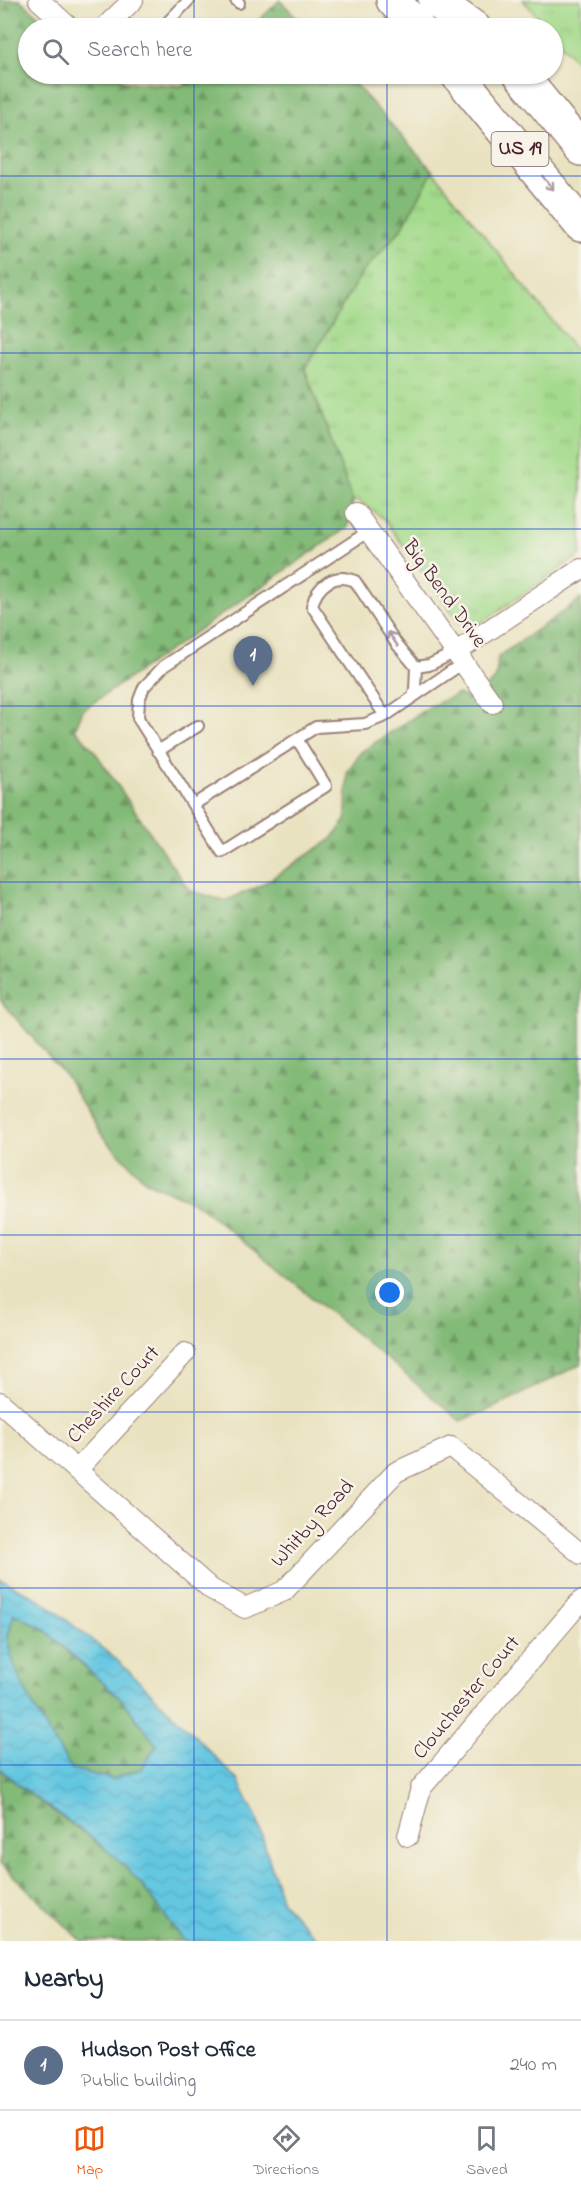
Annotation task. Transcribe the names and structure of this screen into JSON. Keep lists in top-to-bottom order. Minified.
{"streets":{"highway":["US 19"],"street":["Big Bend Drive","Cheshire Court","Whitby Road","Clouchester Court"]},"crossings":[["Cheshire Court","Whitby Road"]],"page":{"search":"Search here","pins":"1","heading":"Nearby","list":[{"mark":"1","name":"Hudson Post Office","note":"Public building","value":"240 m"}],"nav":["Map","Directions","Saved"]}}
